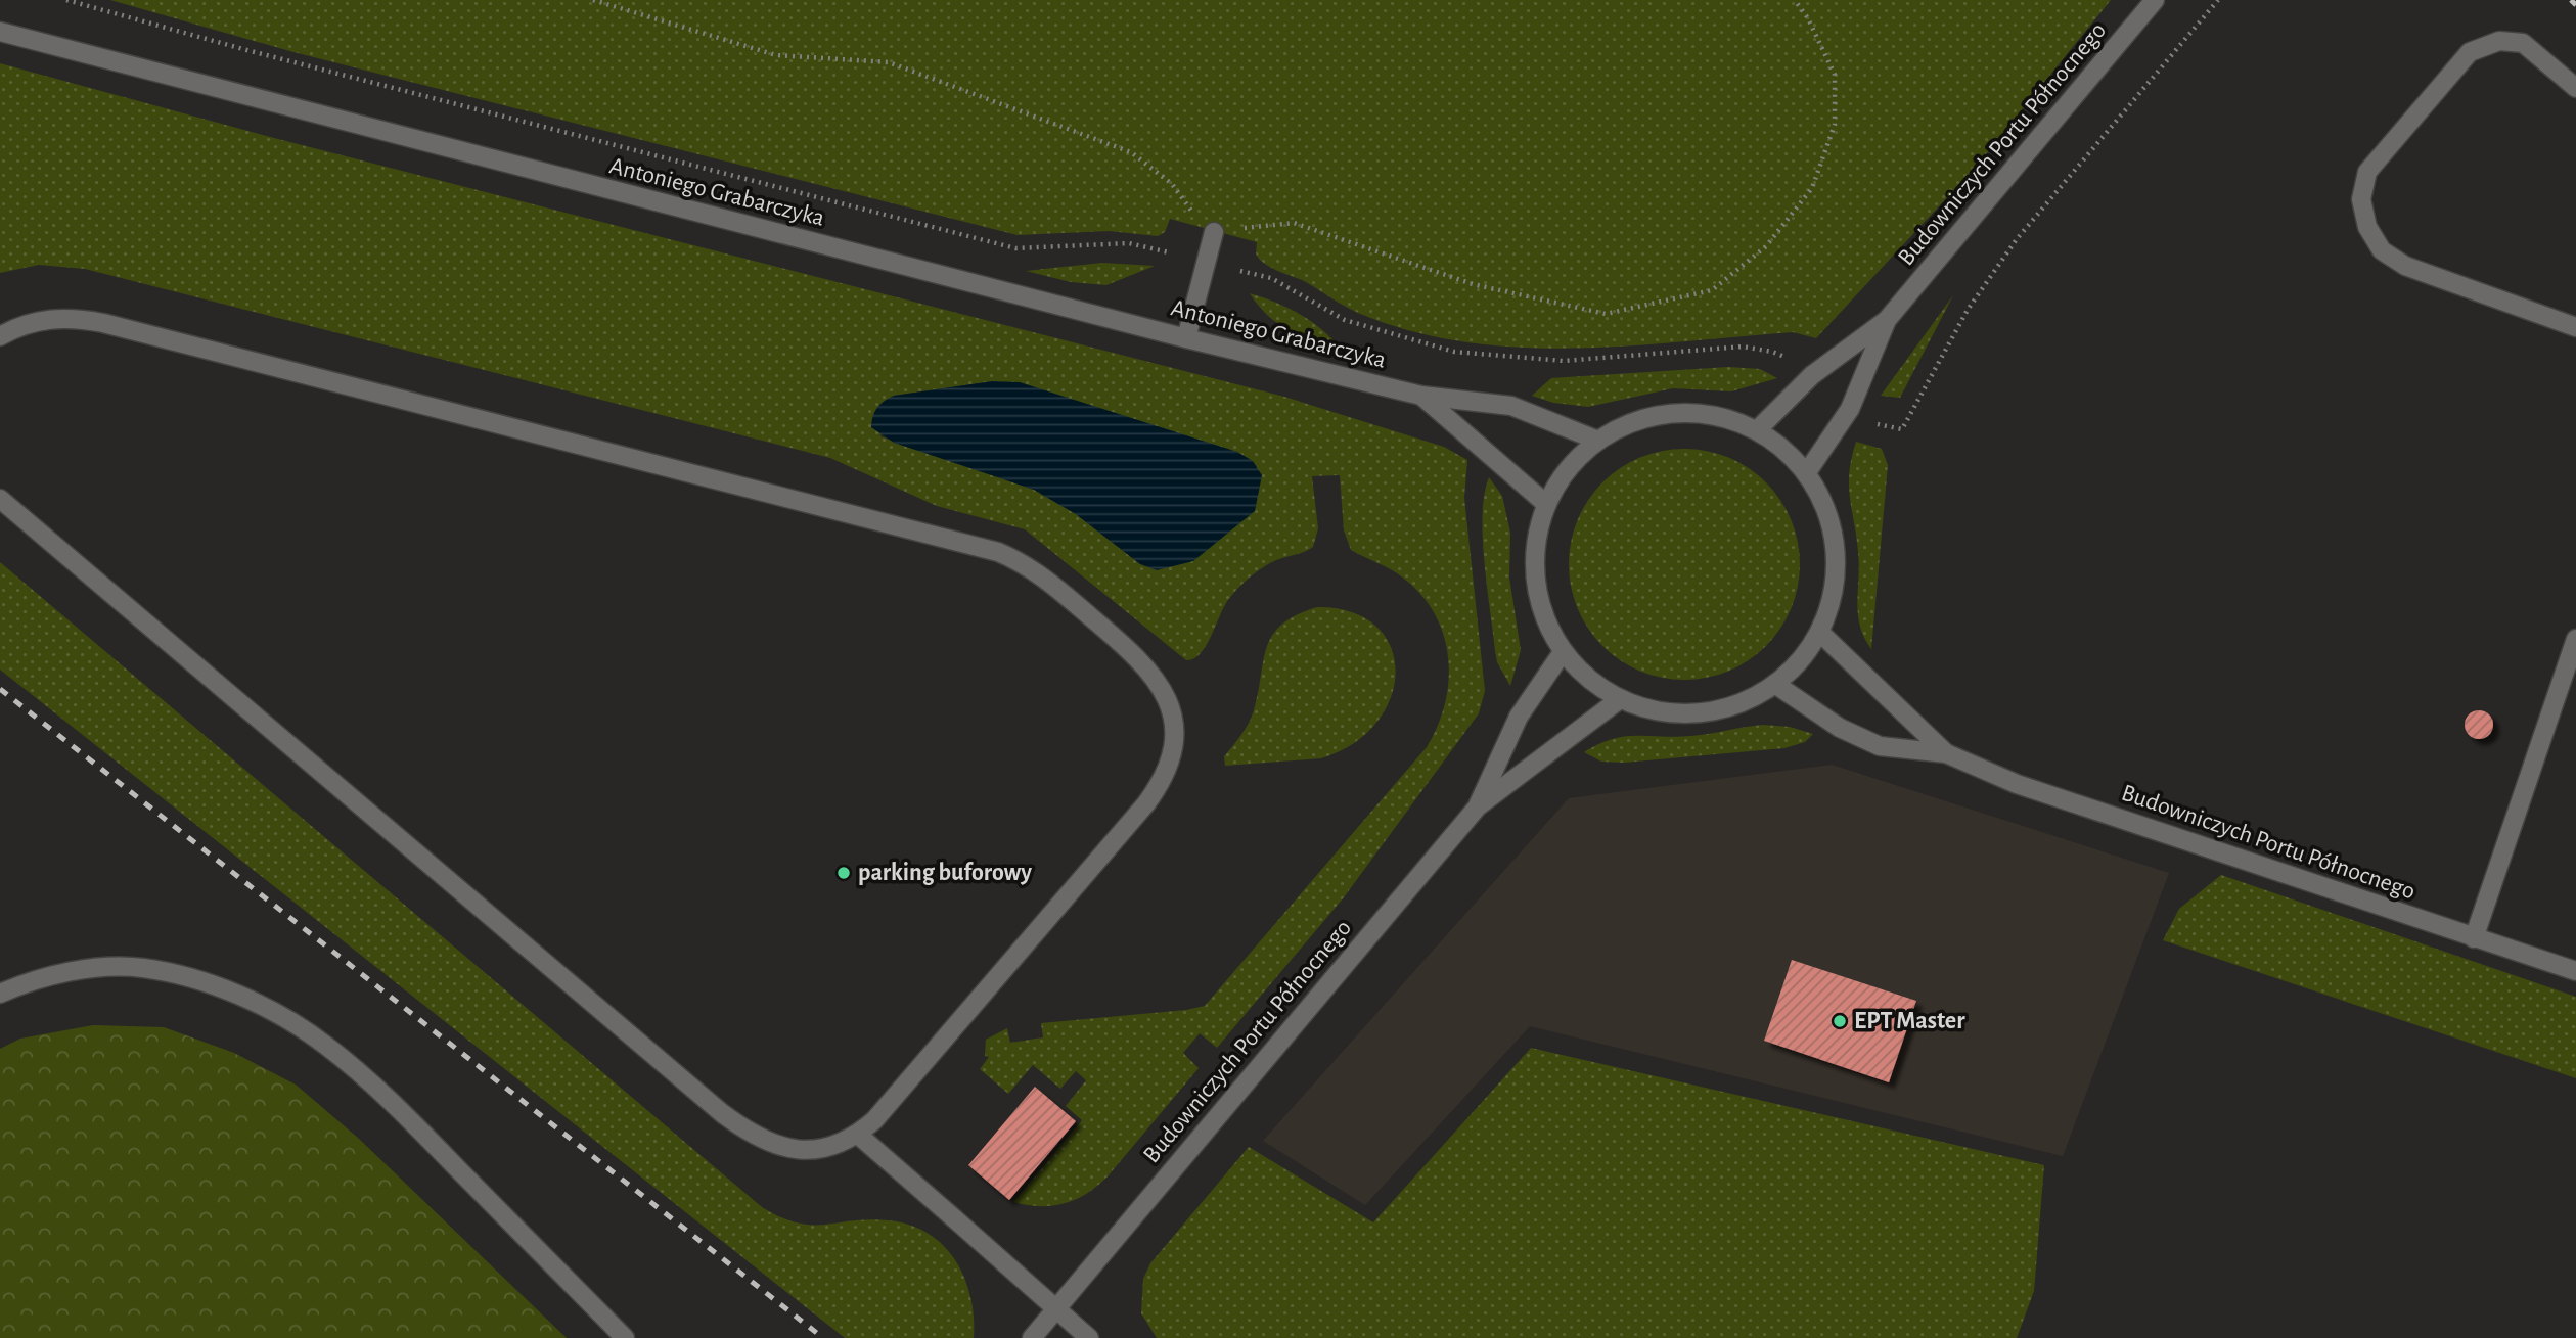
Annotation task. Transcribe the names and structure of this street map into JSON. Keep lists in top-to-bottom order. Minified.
{"streets":{"street":["Budowniczych Portu Północnego","Antoniego Grabarczyka"]},"places":["parking buforowy","EPT Master"]}
